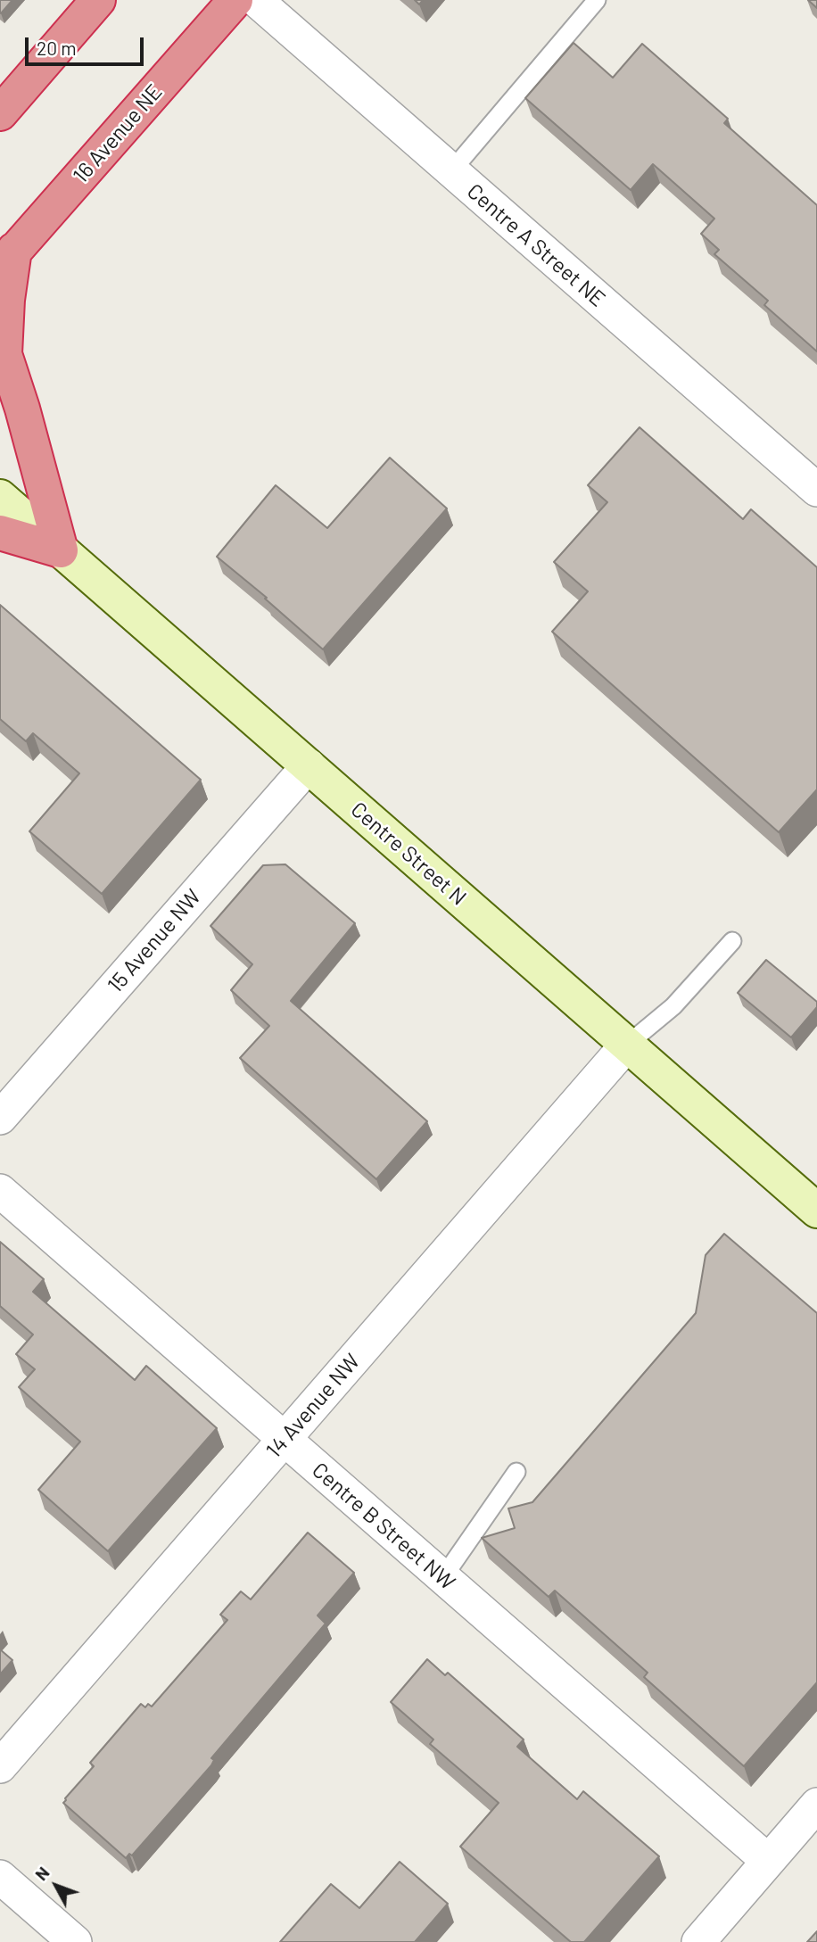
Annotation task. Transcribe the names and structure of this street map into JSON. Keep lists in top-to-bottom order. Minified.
{"streets":{"highway":["16 Avenue NE"],"main road":["Centre Street N"],"street":["Centre A Street NE","15 Avenue NW","14 Avenue NW","Centre B Street NW"]},"crossings":[["Centre Street N","15 Avenue NW"],["Centre Street N","14 Avenue NW"],["14 Avenue NW","Centre B Street NW"]],"scale_bar":"20 m","north":"top left"}
